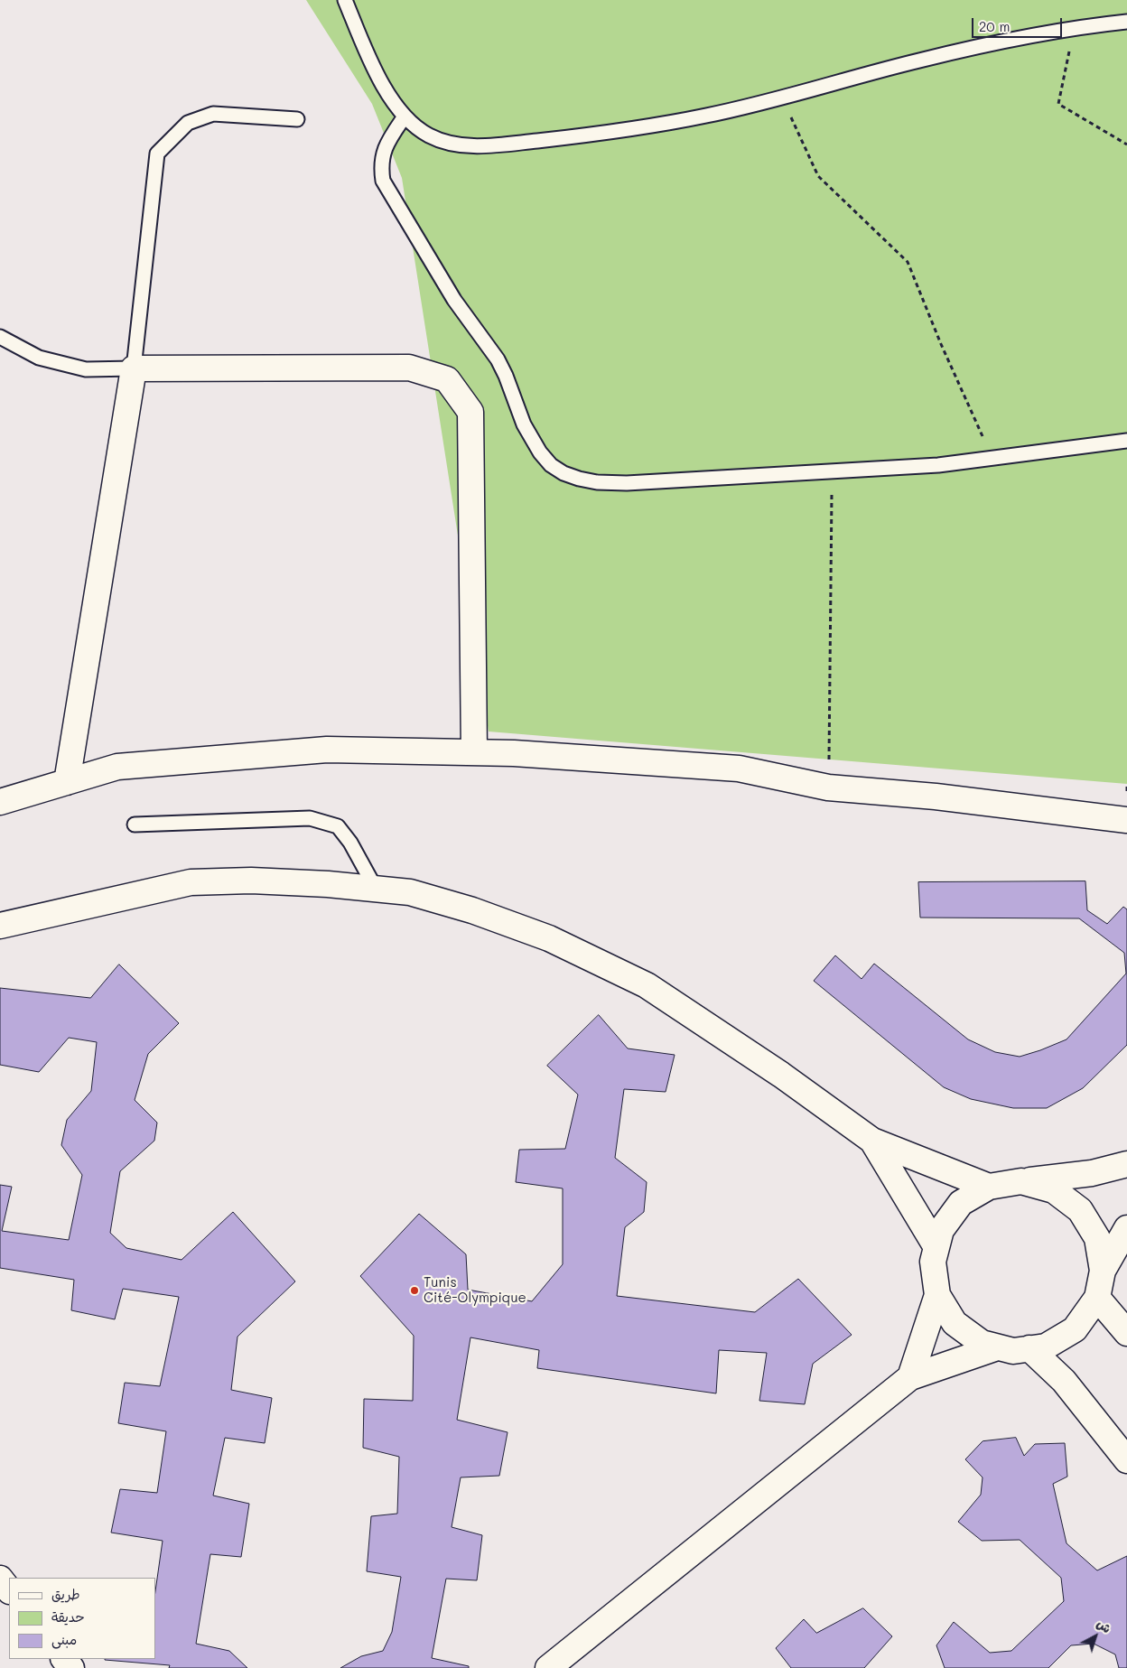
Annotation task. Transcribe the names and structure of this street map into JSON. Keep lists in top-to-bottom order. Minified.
{"places":["Tunis Cité-Olympique"],"legend":["طريق","حديقة","مبنى"],"scale_bar":"20 m","north":"top right"}
